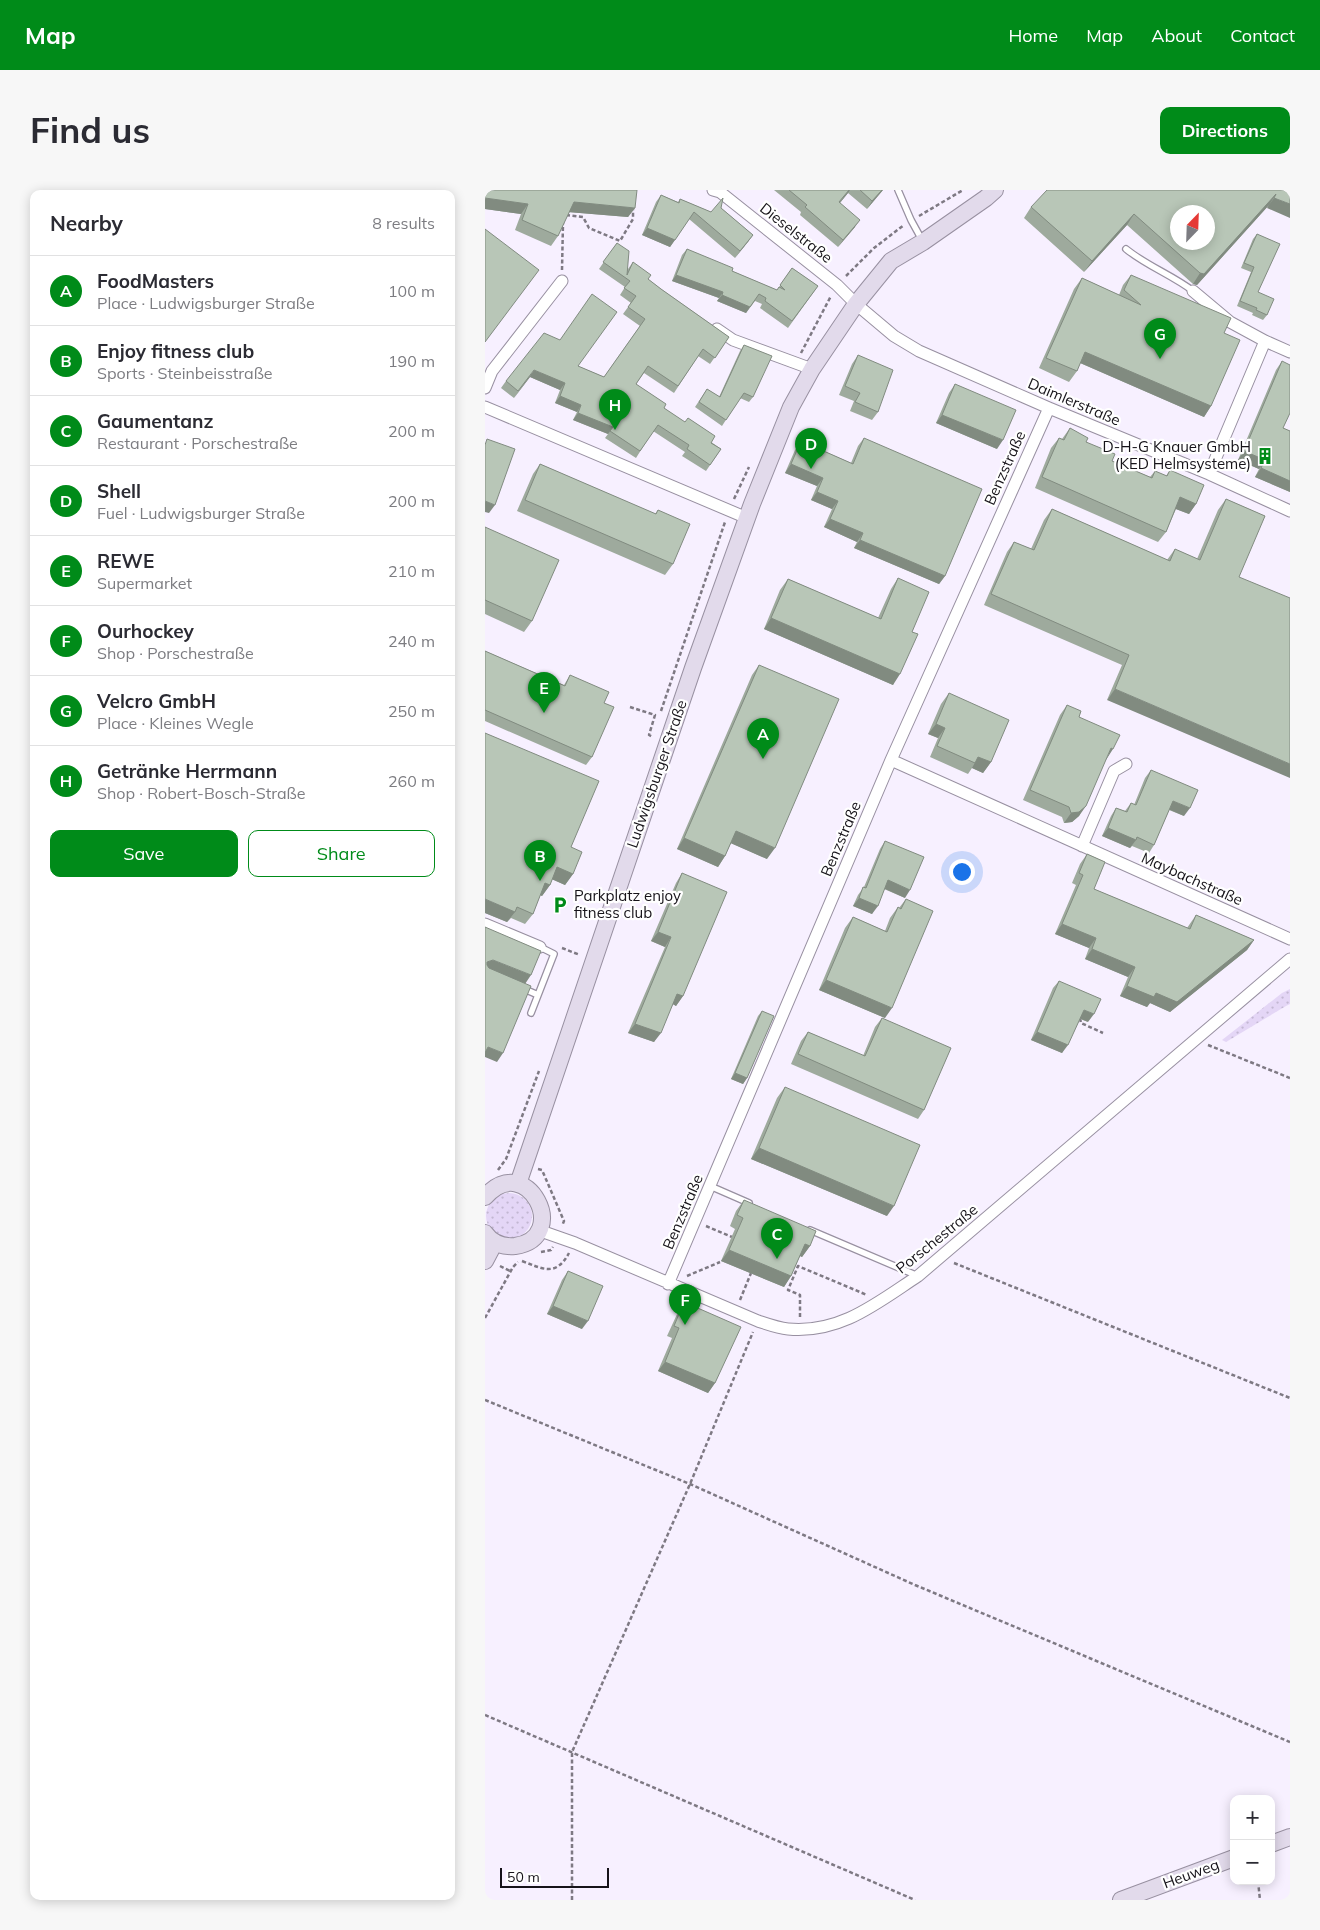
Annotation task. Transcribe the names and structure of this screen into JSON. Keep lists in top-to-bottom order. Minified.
{"streets":{"main road":["Ludwigsburger Straße","Heuweg"],"street":["Dieselstraße","Daimlerstraße","Benzstraße","Maybachstraße","Porschestraße"]},"crossings":[["Dieselstraße","Daimlerstraße"],["Dieselstraße","Ludwigsburger Straße"],["Daimlerstraße","Benzstraße"],["Daimlerstraße","Ludwigsburger Straße"],["Benzstraße","Maybachstraße"],["Benzstraße","Porschestraße"]],"places":{"building":["D-H-G Knauer GmbH (KED Helmsysteme)"],"parking":["Parkplatz enjoy fitness club"]},"scale_bar":"50 m","north":"top right","page":{"header":"Map","nav":["Home","Map","About","Contact"],"buttons":["Directions",["Save","Share"]],"title":"Find us","heading":["Nearby","8 results"],"list":[{"mark":"A","name":"FoodMasters","note":"Place · Ludwigsburger Straße","value":"100 m"},{"mark":"B","name":"Enjoy fitness club","note":"Sports · Steinbeisstraße","value":"190 m"},{"mark":"C","name":"Gaumentanz","note":"Restaurant · Porschestraße","value":"200 m"},{"mark":"D","name":"Shell","note":"Fuel · Ludwigsburger Straße","value":"200 m"},{"mark":"E","name":"REWE","note":"Supermarket","value":"210 m"},{"mark":"F","name":"Ourhockey","note":"Shop · Porschestraße","value":"240 m"},{"mark":"G","name":"Velcro GmbH","note":"Place · Kleines Wegle","value":"250 m"},{"mark":"H","name":"Getränke Herrmann","note":"Shop · Robert-Bosch-Straße","value":"260 m"}],"pins":["G","H","D","E","A","B","C","F"],"map_buttons":["+","−"],"scale":"50 m"}}
